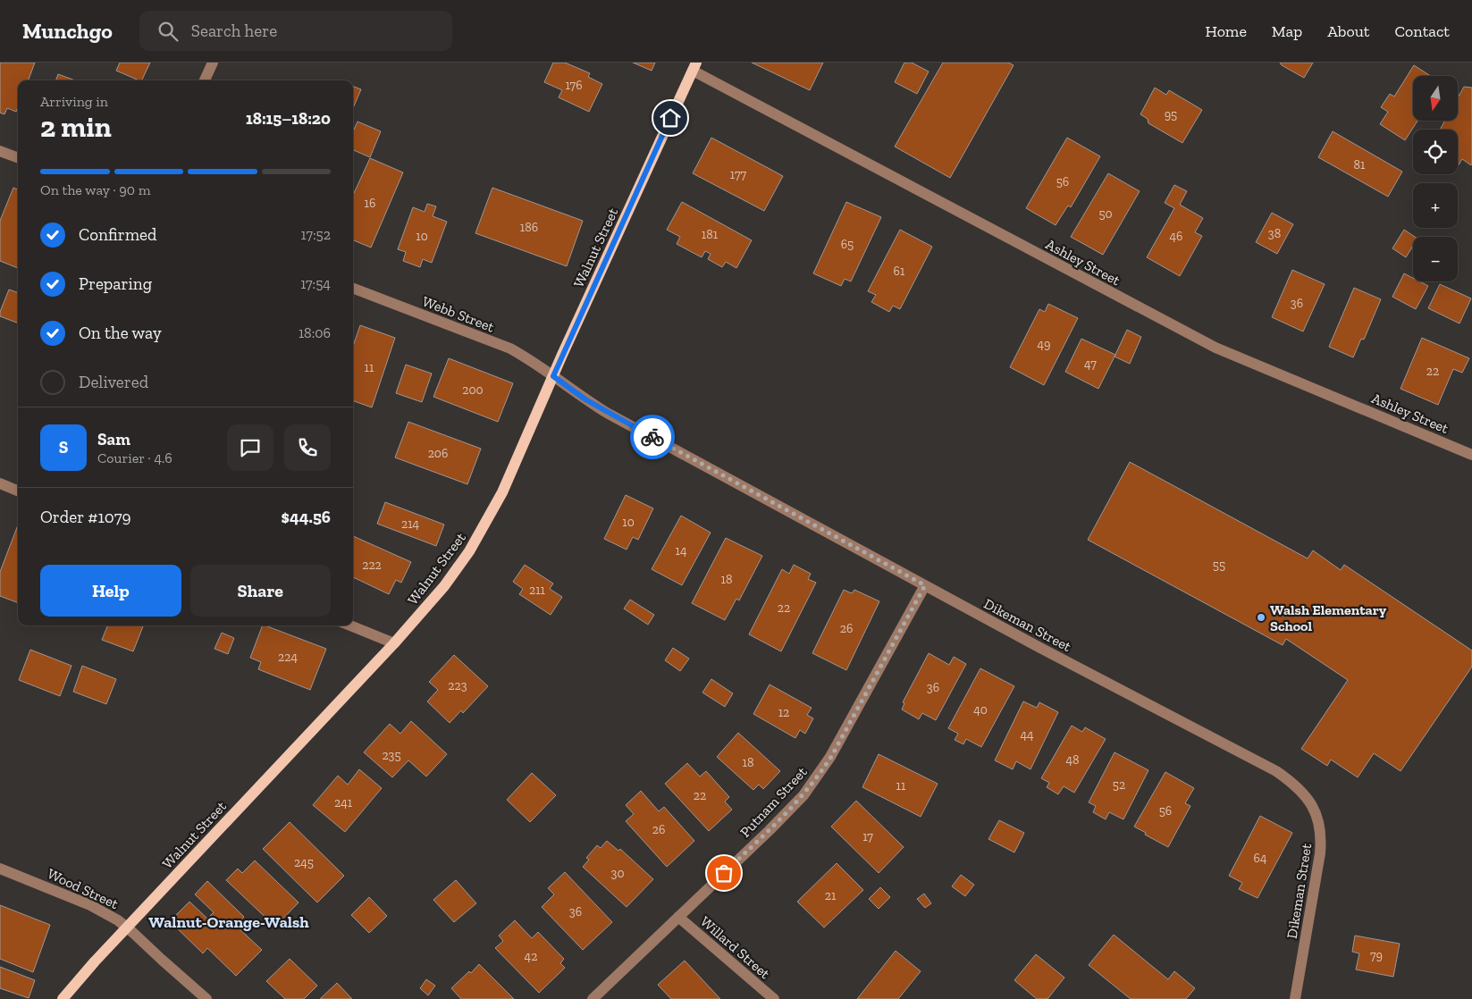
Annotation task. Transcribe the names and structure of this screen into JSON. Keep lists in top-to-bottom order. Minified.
{"streets":{"main road":["Walnut Street"],"street":["Ashley Street","Webb Street","Dikeman Street","Putnam Street","Wood Street","Willard Street"]},"crossings":[["Walnut Street","Ashley Street"],["Walnut Street","Webb Street"],["Walnut Street","Dikeman Street"],["Walnut Street","Wood Street"],["Webb Street","Dikeman Street"],["Dikeman Street","Putnam Street"],["Putnam Street","Willard Street"]],"districts":["Walnut-Orange-Walsh"],"places":["Walsh Elementary School"],"house_numbers":["176","95","81","177","56","16","50","186","38","181","10","46","65","61","36","49","47","11","22","200","206","10","214","14","222","55","18","211","22","26","224","223","36","40","12","44","235","48","18","52","11","22","241","56","26","17","64","245","30","21","36","79","42"],"north":"bottom","page":{"header":"Munchgo","search":"Search here","nav":["Home","Map","About","Contact"],"map_buttons":["+","−"],"heading":["2 min","Arriving in","18:15–18:20"],"panel":["Sam","Courier · 4.6","Order #1079","$44.56"],"bar":"On the way · 90 m","list":[["Confirmed","17:52"],["Preparing","17:54"],["On the way","18:06"],"Delivered"],"round":"S","buttons":["Help","Share"]}}
